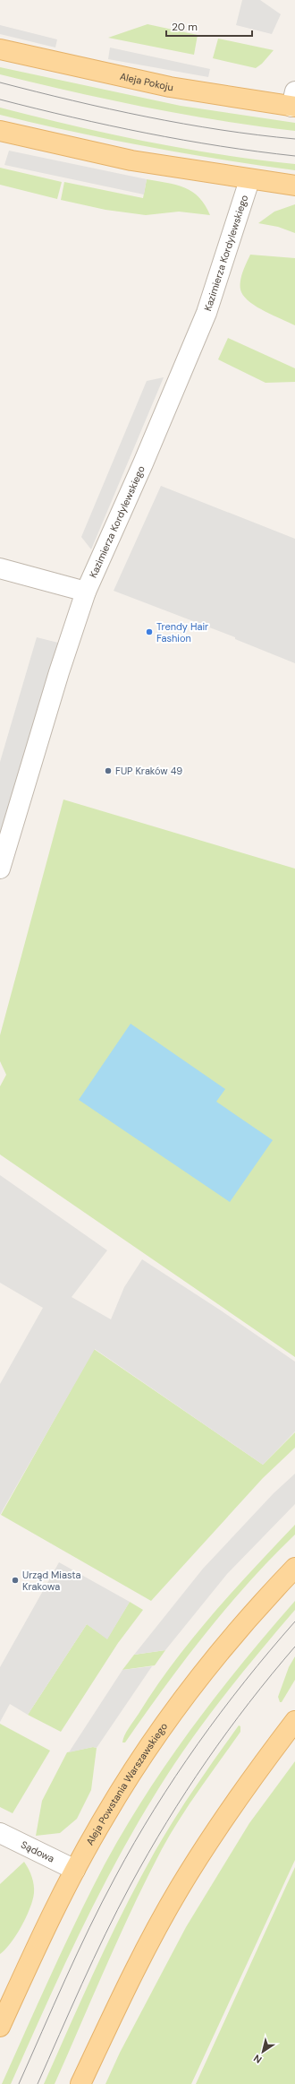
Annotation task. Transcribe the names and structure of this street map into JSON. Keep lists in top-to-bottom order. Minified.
{"streets":{"main road":["Aleja Pokoju","Aleja Powstania Warszawskiego"],"street":["Kazimierza Kordylewskiego","Sądowa"]},"crossings":[["Aleja Powstania Warszawskiego","Sądowa"]],"places":["Trendy Hair Fashion","FUP Kraków 49","Urząd Miasta Krakowa"],"scale_bar":"20 m","north":"bottom left"}
